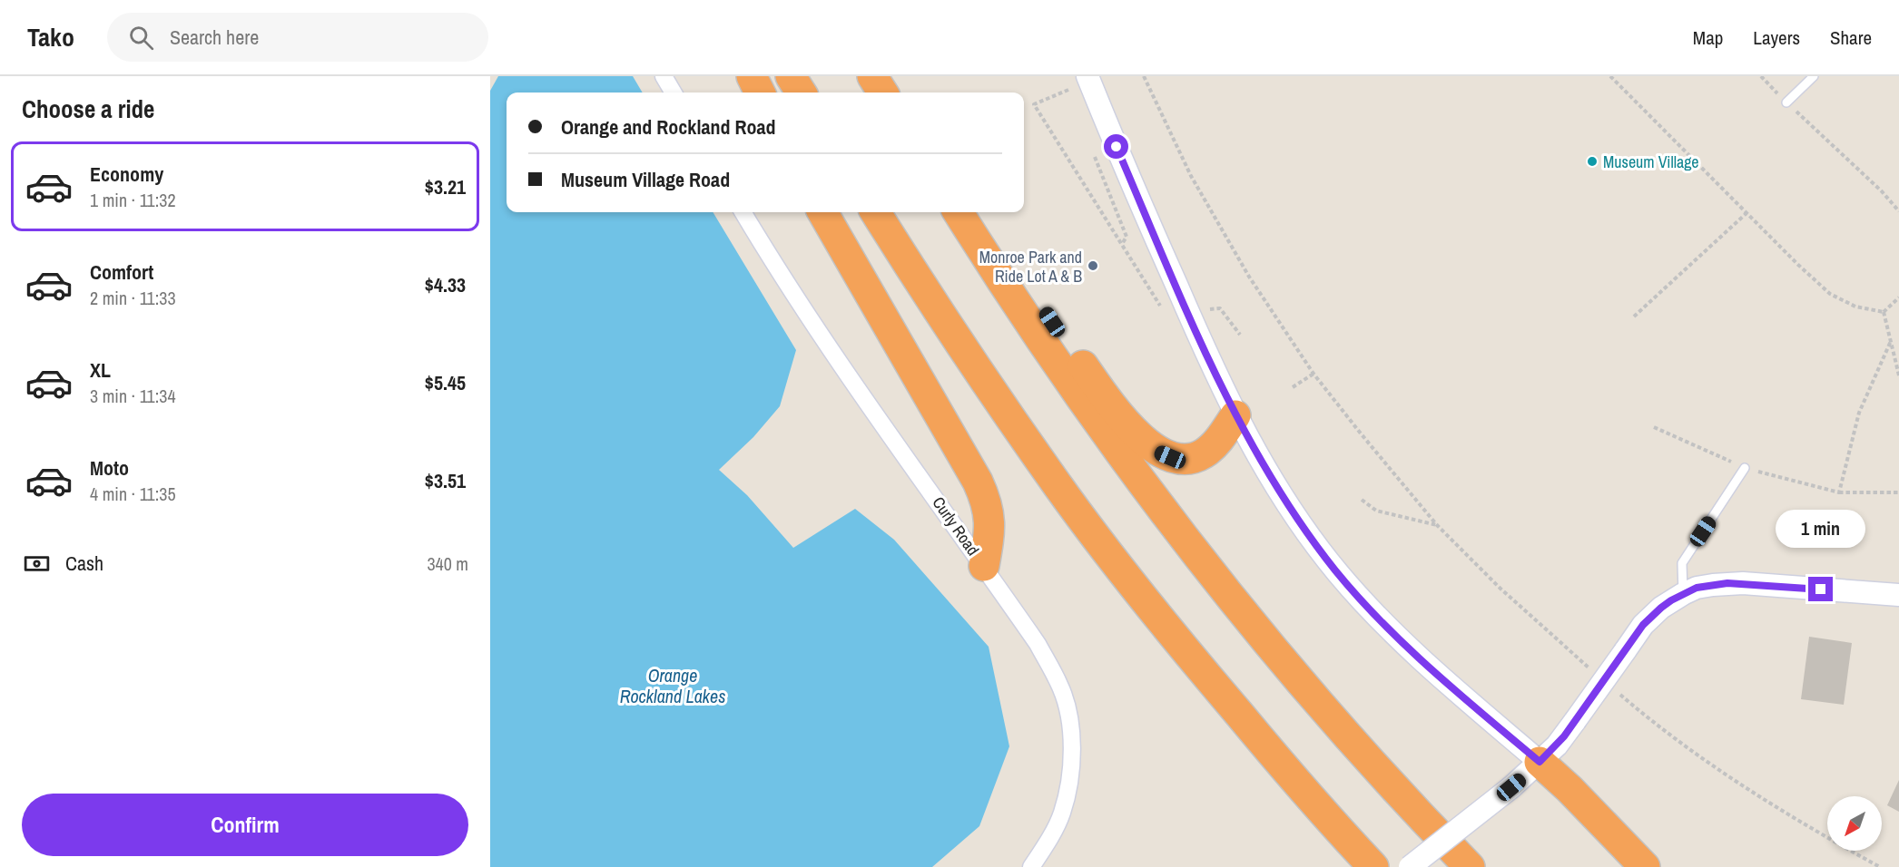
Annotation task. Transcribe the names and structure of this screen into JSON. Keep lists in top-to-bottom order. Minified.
{"streets":{"street":["Curly Road"]},"water":["Orange Rockland Lakes"],"places":["Museum Village","Monroe Park and Ride Lot A & B"],"north":"bottom left","page":{"header":"Tako","search":"Search here","nav":["Map","Layers","Share"],"heading":"Choose a ride","banner":["Orange and Rockland Road","Museum Village Road"],"list":[{"name":"Economy","note":"1 min · 11:32","value":"$3.21"},{"name":"Comfort","note":"2 min · 11:33","value":"$4.33"},{"name":"XL","note":"3 min · 11:34","value":"$5.45"},{"name":"Moto","note":"4 min · 11:35","value":"$3.51"}],"bubble":"1 min","pay":["Cash","340 m"],"buttons":"Confirm"}}
